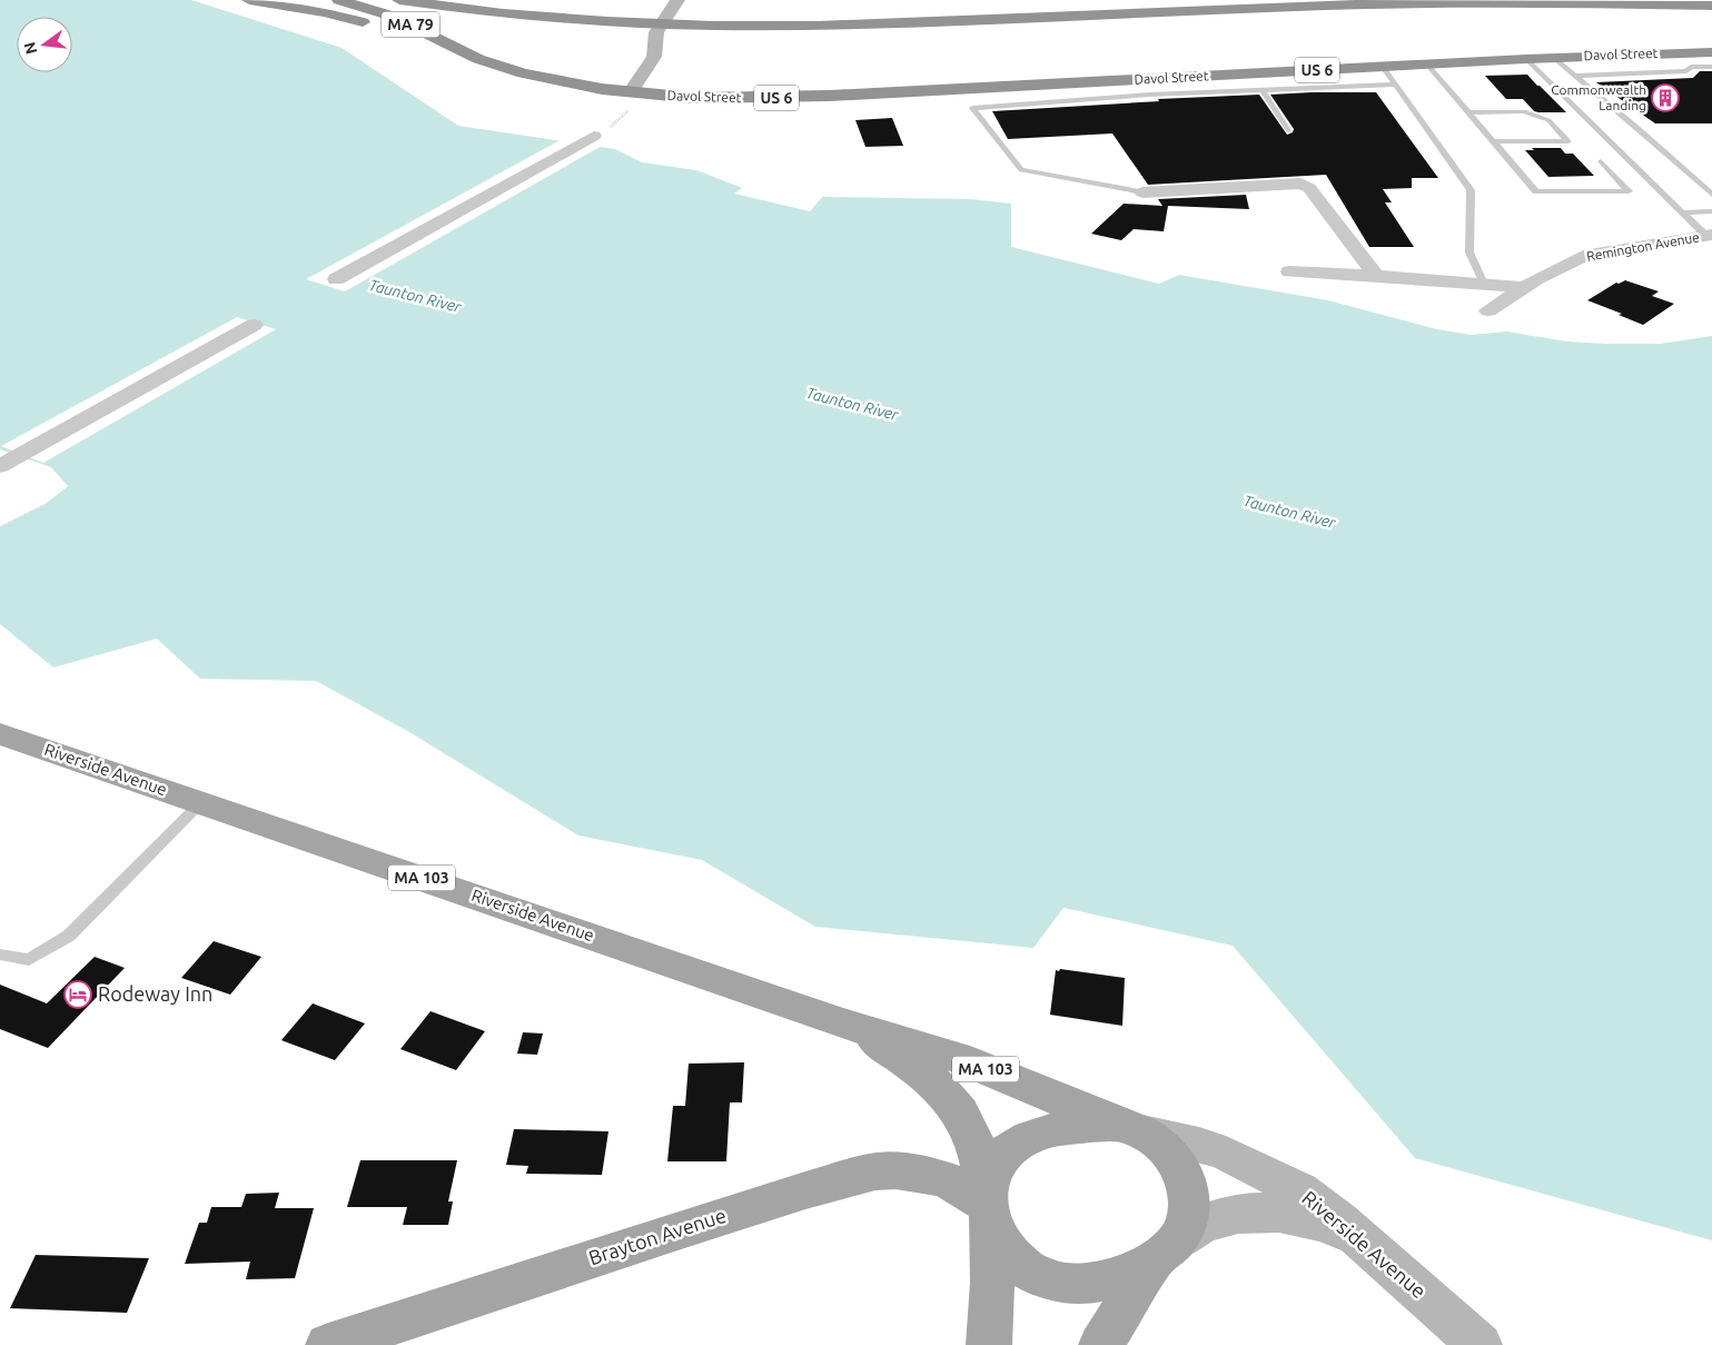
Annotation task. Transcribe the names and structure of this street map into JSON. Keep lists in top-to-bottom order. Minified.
{"streets":{"highway":["MA 79","Davol Street","US 6"],"main road":["Riverside Avenue","MA 103","Brayton Avenue"],"street":["Remington Avenue"]},"crossings":[["MA 79","US 6"],["Davol Street","US 6"],["Riverside Avenue","MA 103"],["Riverside Avenue","Brayton Avenue"],["MA 103","Brayton Avenue"]],"water":["Taunton River"],"places":{"building":["Commonwealth Landing"],"hotel":["Rodeway Inn"]},"north":"left"}
